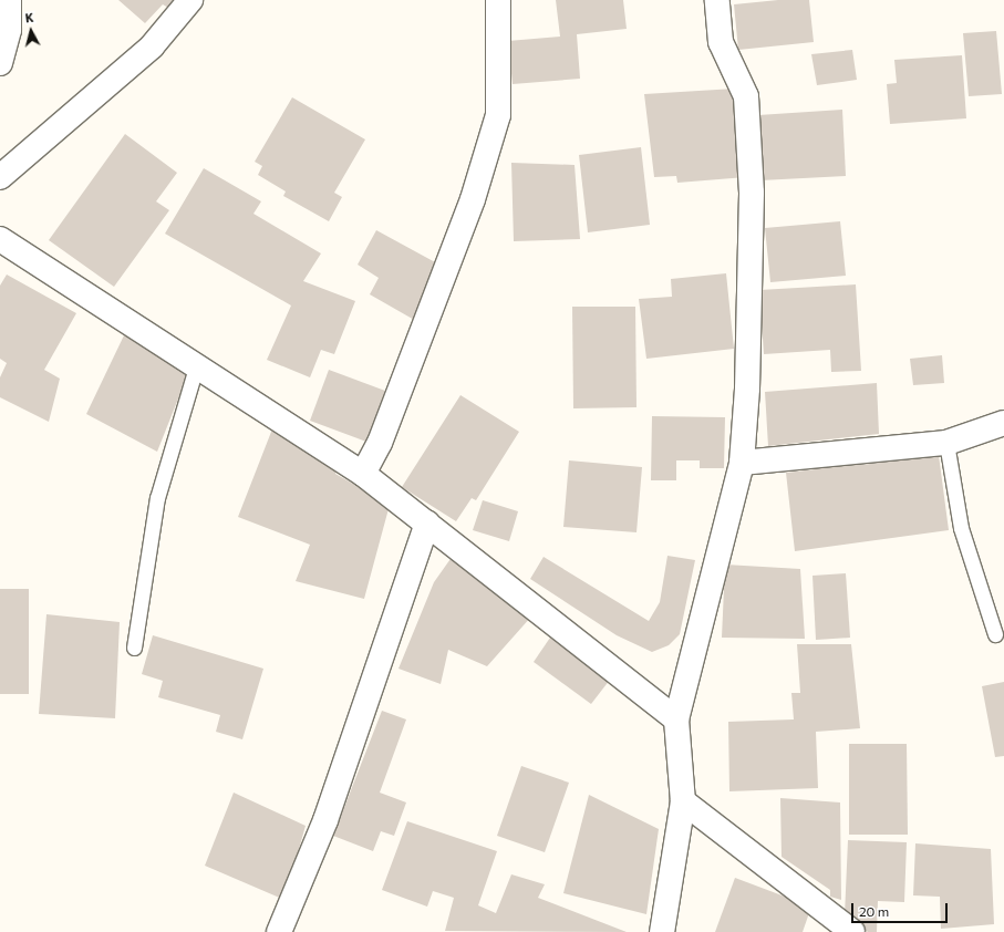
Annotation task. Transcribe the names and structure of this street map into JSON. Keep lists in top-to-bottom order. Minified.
{"scale_bar":"20 m","north":"top"}
